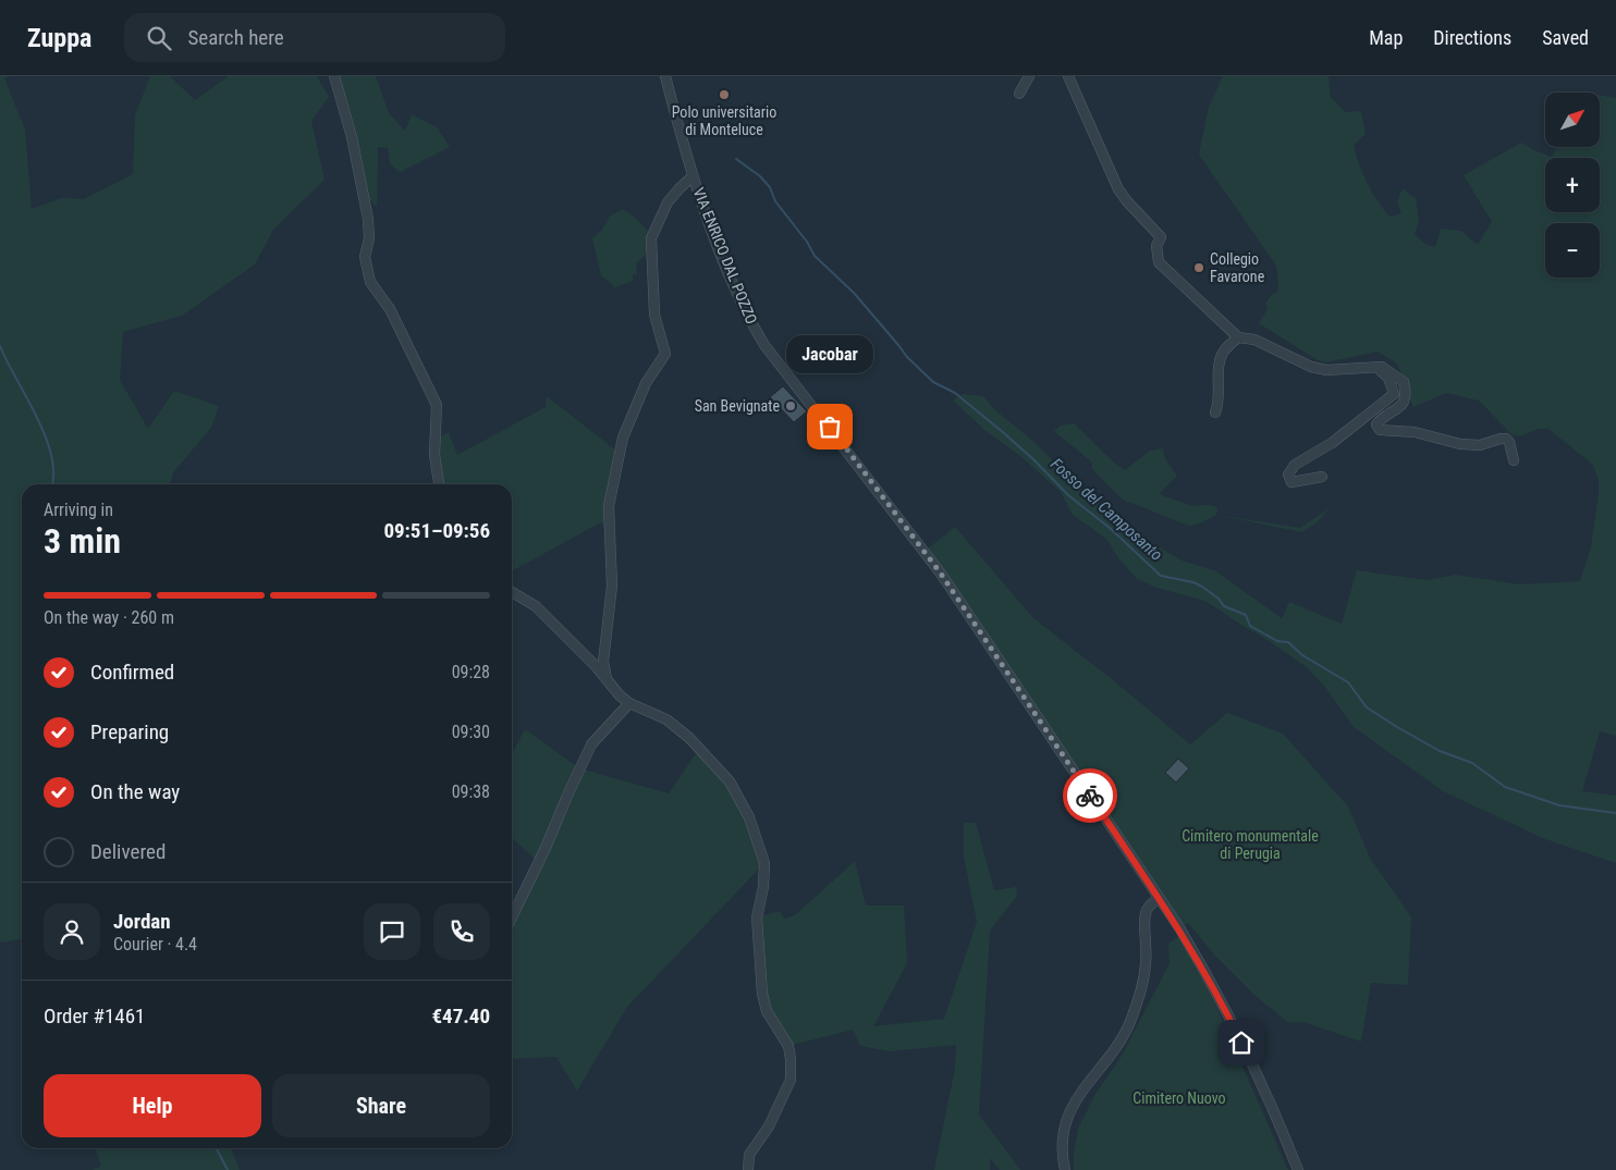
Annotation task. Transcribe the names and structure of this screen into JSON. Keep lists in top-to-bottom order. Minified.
{"streets":{"street":["VIA ENRICO DAL POZZO"]},"water":["Fosso del Camposanto"],"parks":["Cimitero monumentale di Perugia","Cimitero Nuovo"],"places":["Polo universitario di Monteluce","Collegio Favarone","San Bevignate","Jacobar"],"north":"top right","page":{"header":"Zuppa","search":"Search here","nav":["Map","Directions","Saved"],"map_buttons":["+","−"],"bubble":"Jacobar","heading":["3 min","Arriving in","09:51–09:56"],"panel":["Jordan","Courier · 4.4","Order #1461","€47.40"],"bar":"On the way · 260 m","list":[["Confirmed","09:28"],["Preparing","09:30"],["On the way","09:38"],"Delivered"],"buttons":["Help","Share"]}}
